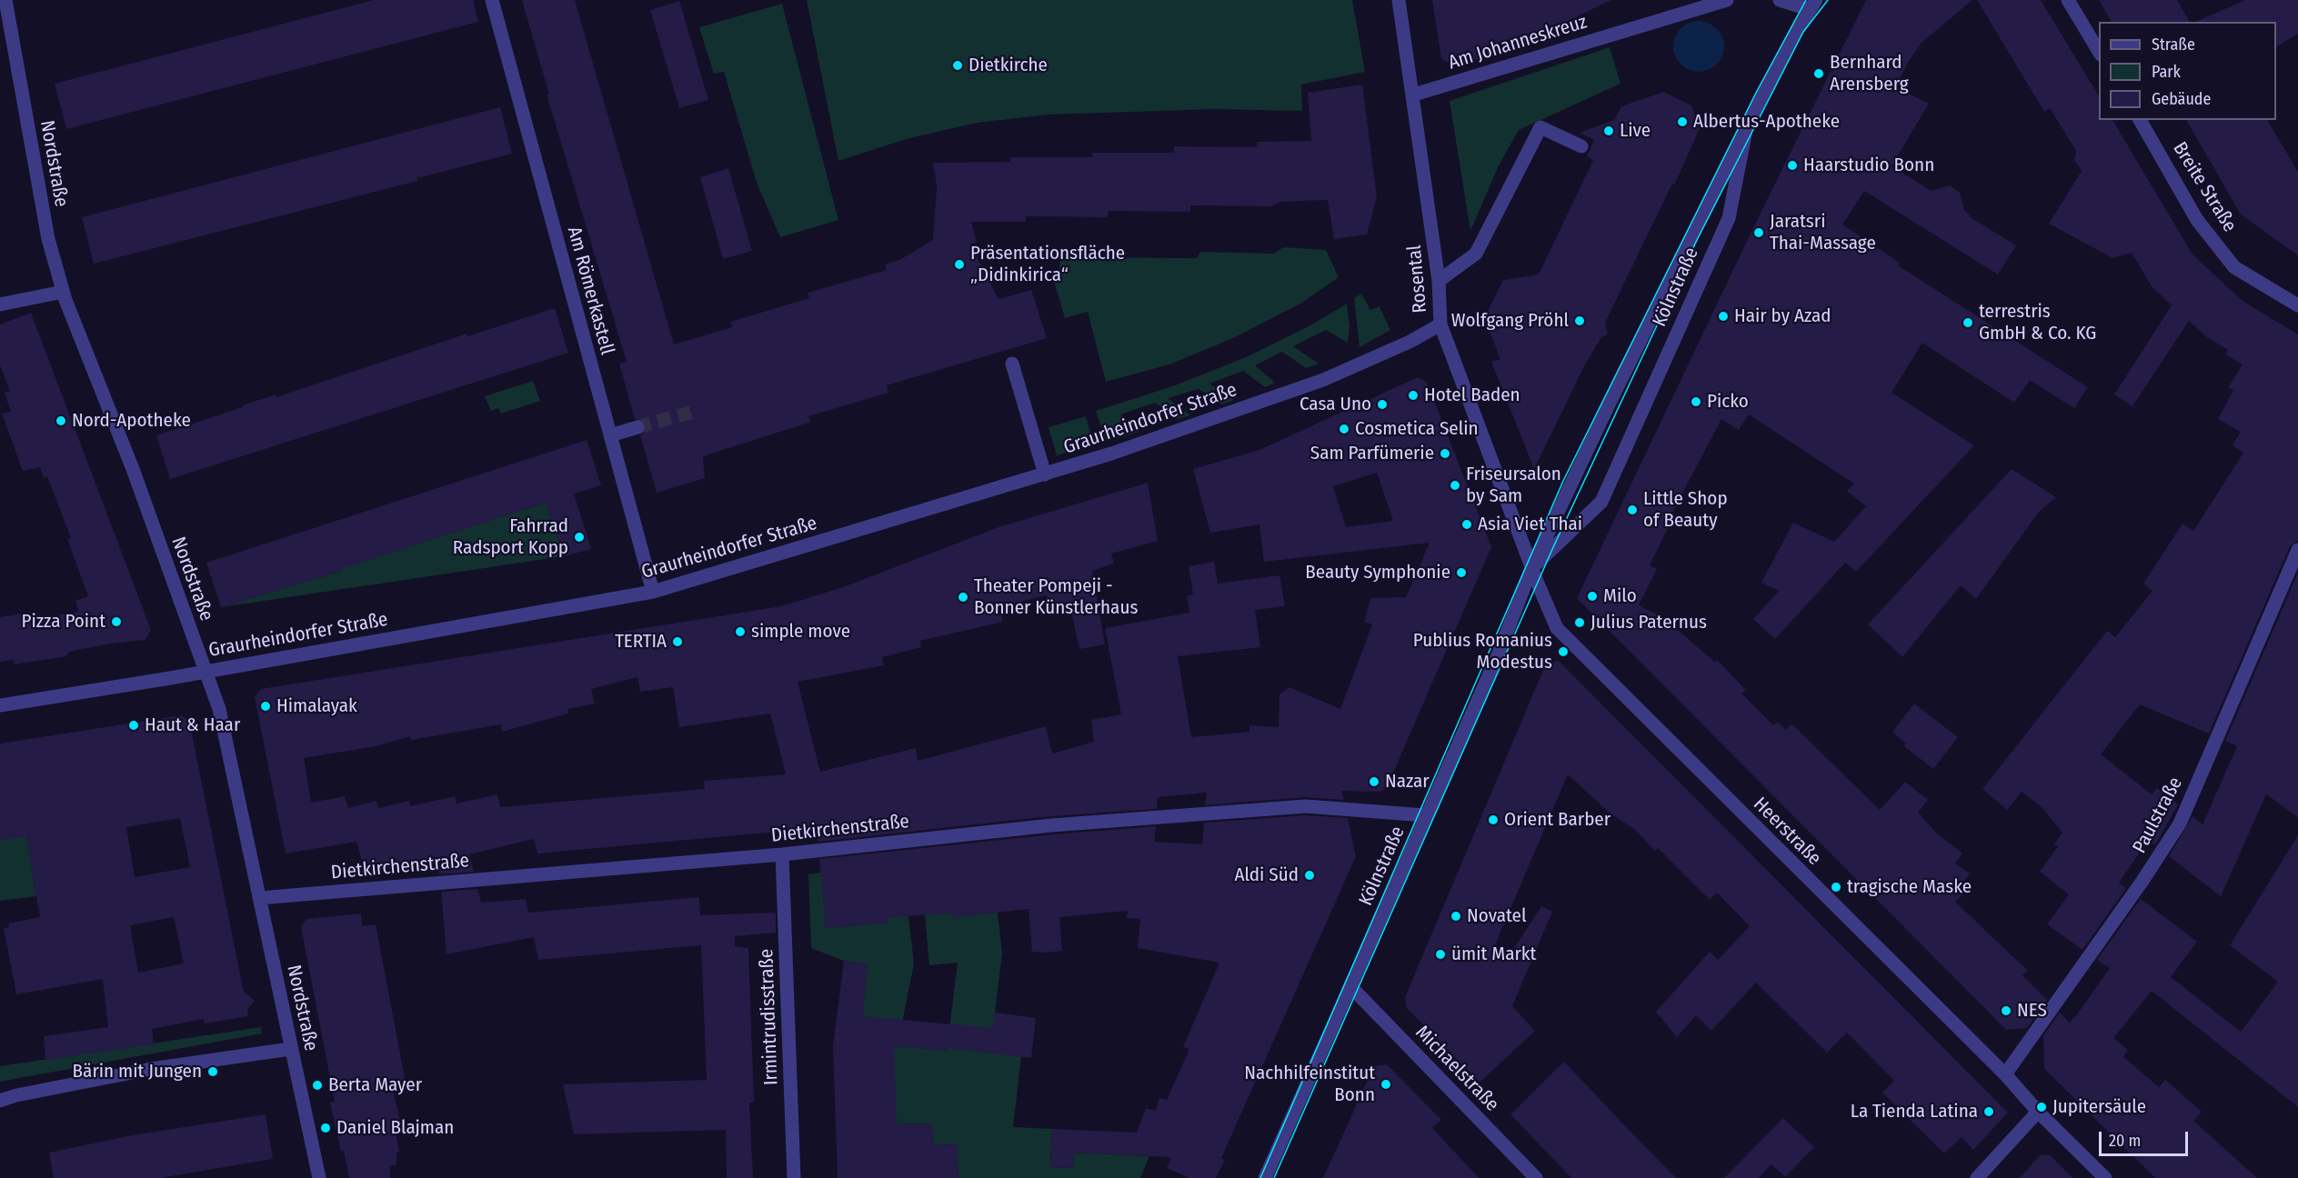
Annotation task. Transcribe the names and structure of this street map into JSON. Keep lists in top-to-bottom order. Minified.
{"streets":{"street":["Am Johanneskreuz","Nordstraße","Breite Straße","Rosental","Kölnstraße","Am Römerkastell","Graurheindorfer Straße","Paulstraße","Dietkirchenstraße","Heerstraße","Irmintrudisstraße","Michaelstraße"]},"crossings":[["Am Johanneskreuz","Rosental"],["Nordstraße","Graurheindorfer Straße"],["Nordstraße","Dietkirchenstraße"],["Rosental","Kölnstraße"],["Rosental","Graurheindorfer Straße"],["Rosental","Heerstraße"],["Kölnstraße","Dietkirchenstraße"],["Kölnstraße","Heerstraße"],["Kölnstraße","Michaelstraße"],["Am Römerkastell","Graurheindorfer Straße"],["Paulstraße","Heerstraße"],["Dietkirchenstraße","Irmintrudisstraße"]],"places":["Dietkirche","Bernhard Arensberg","Albertus-Apotheke","Live","Haarstudio Bonn","Jaratsri Thai-Massage","Präsentationsfläche „Didinkirica“","Hair by Azad","Wolfgang Pröhl","terrestris GmbH & Co. KG","Hotel Baden","Picko","Casa Uno","Nord-Apotheke","Cosmetica Selin","Sam Parfümerie","Friseursalon by Sam","Little Shop of Beauty","Asia Viet Thai","Fahrrad Radsport Kopp","Beauty Symphonie","Milo","Theater Pompeji - Bonner Künstlerhaus","Pizza Point","Julius Paternus","simple move","TERTIA","Publius Romanius Modestus","Himalayak","Haut & Haar","Nazar","Orient Barber","Aldi Süd","tragische Maske","Novatel","ümit Markt","NES","Bärin mit Jungen","Nachhilfeinstitut Bonn","Berta Mayer","Jupitersäule","La Tienda Latina","Daniel Blajman"],"legend":["Straße","Park","Gebäude"],"scale_bar":"20 m"}
